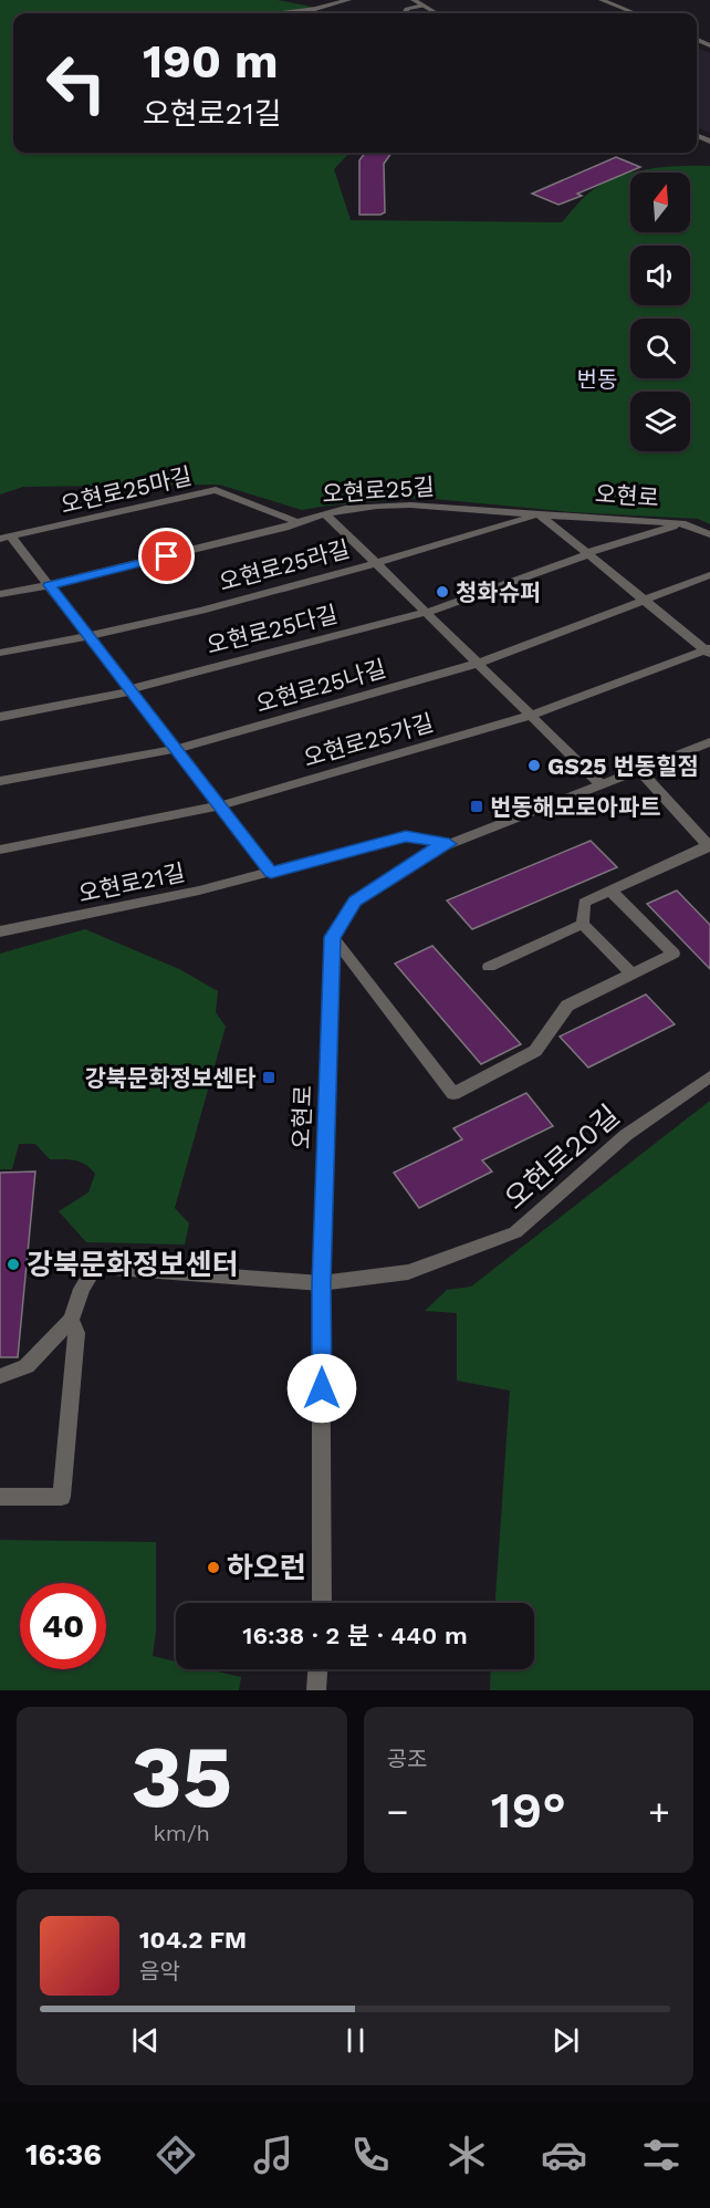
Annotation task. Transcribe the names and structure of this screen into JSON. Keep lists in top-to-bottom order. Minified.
{"streets":{"street":["오현로25마길","오현로25길","오현로","오현로25라길","오현로25다길","오현로25나길","오현로25가길","오현로21길","오현로20길"]},"crossings":[["오현로25마길","오현로25길"],["오현로25길","오현로"],["오현로25길","오현로25라길"],["오현로","오현로25라길"],["오현로","오현로25다길"],["오현로","오현로21길"],["오현로","오현로20길"]],"districts":["번동"],"places":{"other":["청화슈퍼","GS25 번동힐점","강북문화정보센터","하오런"],"transit":["번동해모로아파트","강북문화정보센타"]},"north":"top","page":{"turn":["190 m","오현로21길"],"limit":"40","trip":"16:38 · 2 분 · 440 m","tile":[["35","km/h"],"공조"],"heat":["−","19°","+"],"song":["104.2 FM","음악"],"tabs":"16:36"}}
